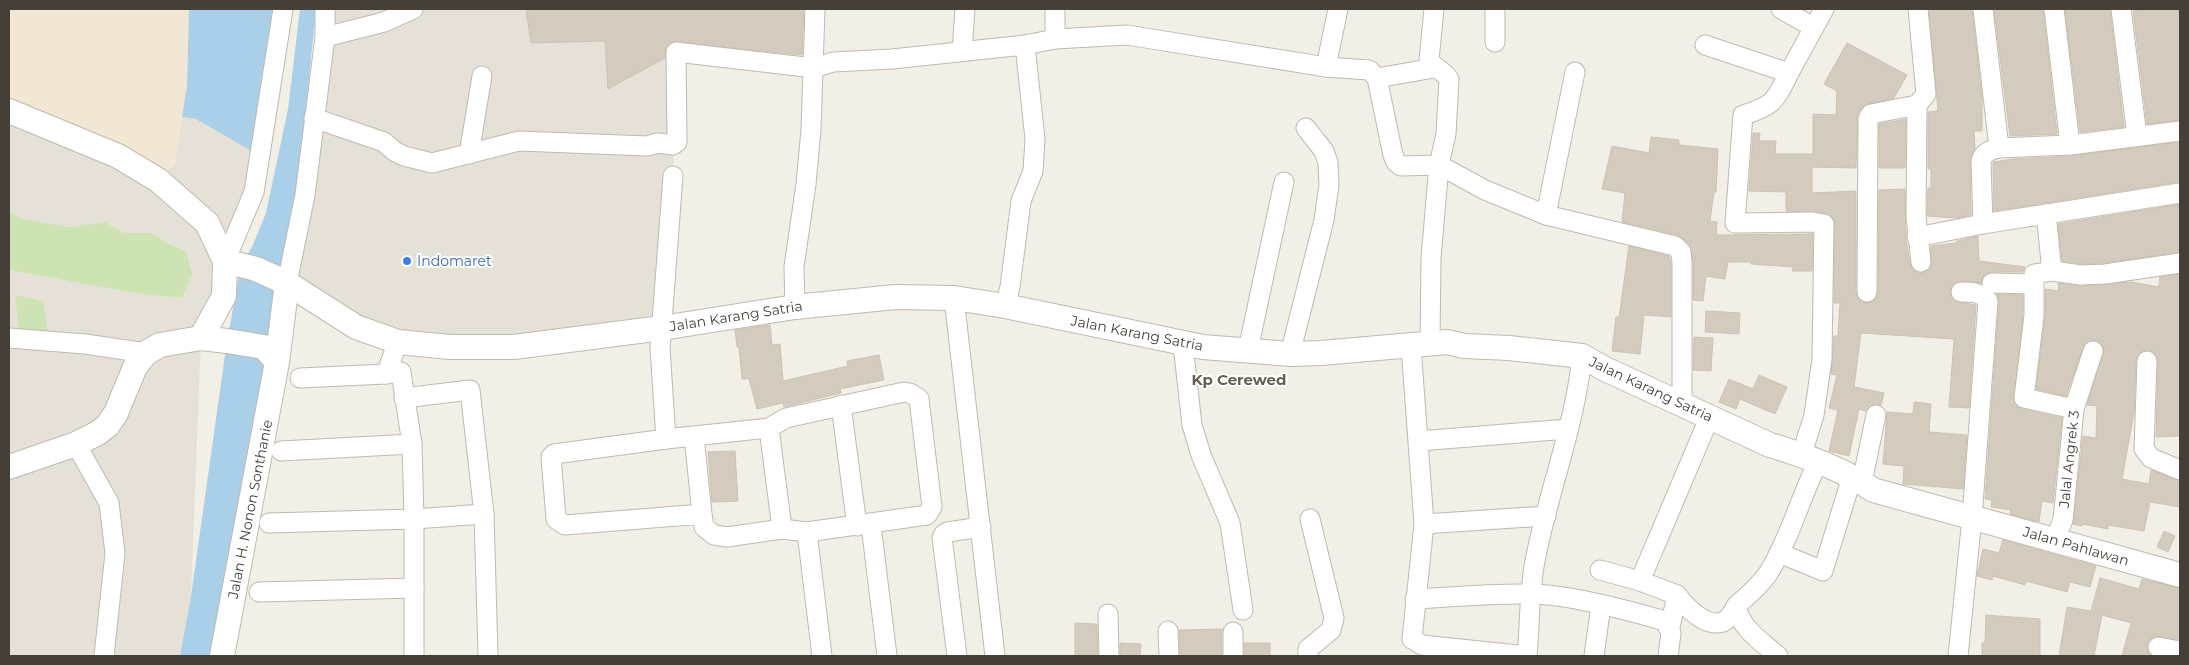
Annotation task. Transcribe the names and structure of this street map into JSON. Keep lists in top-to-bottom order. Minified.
{"streets":{"street":["Jalan Karang Satria","Jalal Angrek 3","Jalan H. Nonon Sonthanie","Jalan Pahlawan"]},"crossings":[["Jalan Karang Satria","Jalan H. Nonon Sonthanie"],["Jalan Karang Satria","Jalan Pahlawan"],["Jalal Angrek 3","Jalan Pahlawan"]],"districts":["Kp Cerewed"],"places":["Indomaret"]}
